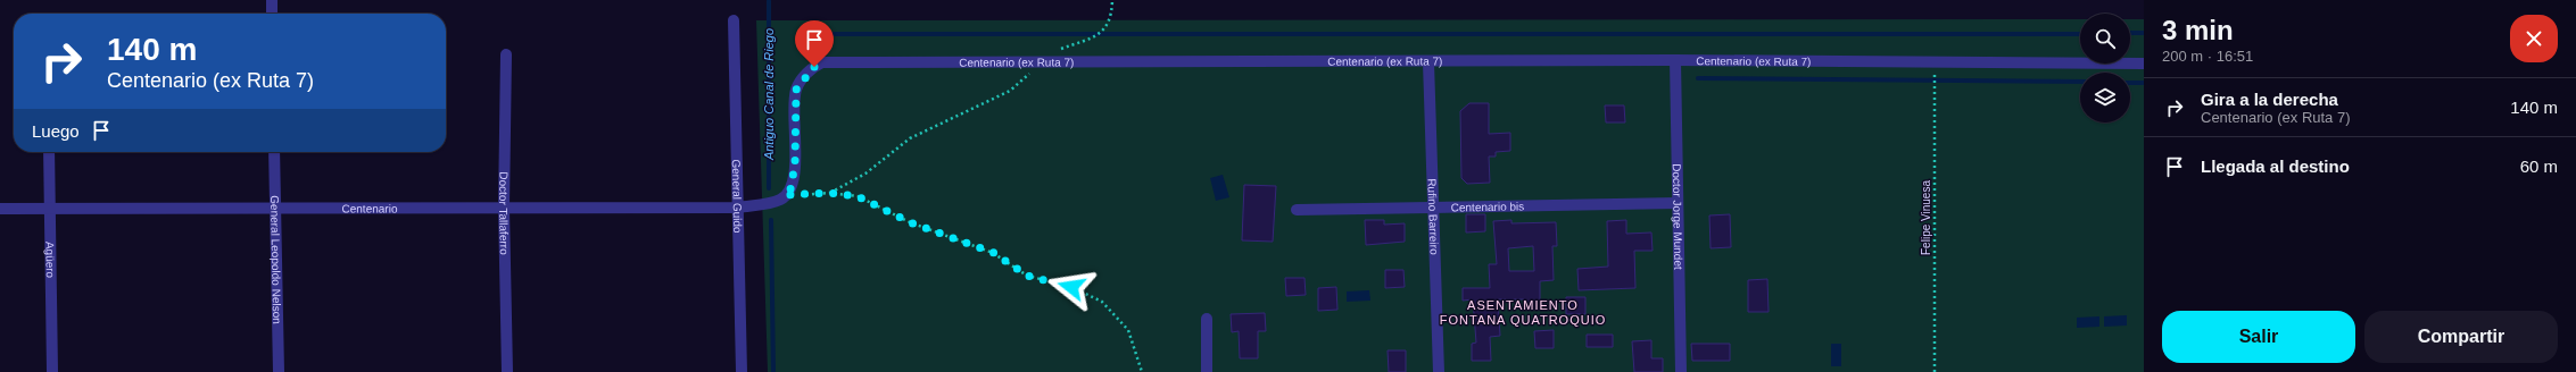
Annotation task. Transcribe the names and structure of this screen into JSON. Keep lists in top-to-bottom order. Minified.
{"streets":{"street":["Centenario (ex Ruta 7)","General Guido","Centenario bis","Centenario","Doctor Tallaferro","Rufino Barreiro","Doctor Jorge Mundet","Agüero","General Leopoldo Nelson"],"path":["Felipe Vinuesa"]},"crossings":[["Centenario (ex Ruta 7)","Rufino Barreiro"],["Centenario (ex Ruta 7)","Doctor Jorge Mundet"],["Centenario (ex Ruta 7)","Felipe Vinuesa"],["General Guido","Centenario"],["Centenario bis","Rufino Barreiro"],["Centenario bis","Doctor Jorge Mundet"],["Centenario","Doctor Tallaferro"],["Centenario","Agüero"],["Centenario","General Leopoldo Nelson"]],"districts":["ASENTAMIENTO FONTANA QUATROQUIO"],"water":["Antiguo Canal de Riego"],"page":{"heading":["3 min","200 m · 16:51"],"turn":["140 m","Centenario (ex Ruta 7)"],"list":[{"name":"Gira a la derecha","note":"Centenario (ex Ruta 7)","value":"140 m"},{"name":"Llegada al destino","value":"60 m"}],"then":"Luego","buttons":["Salir","Compartir"]}}
